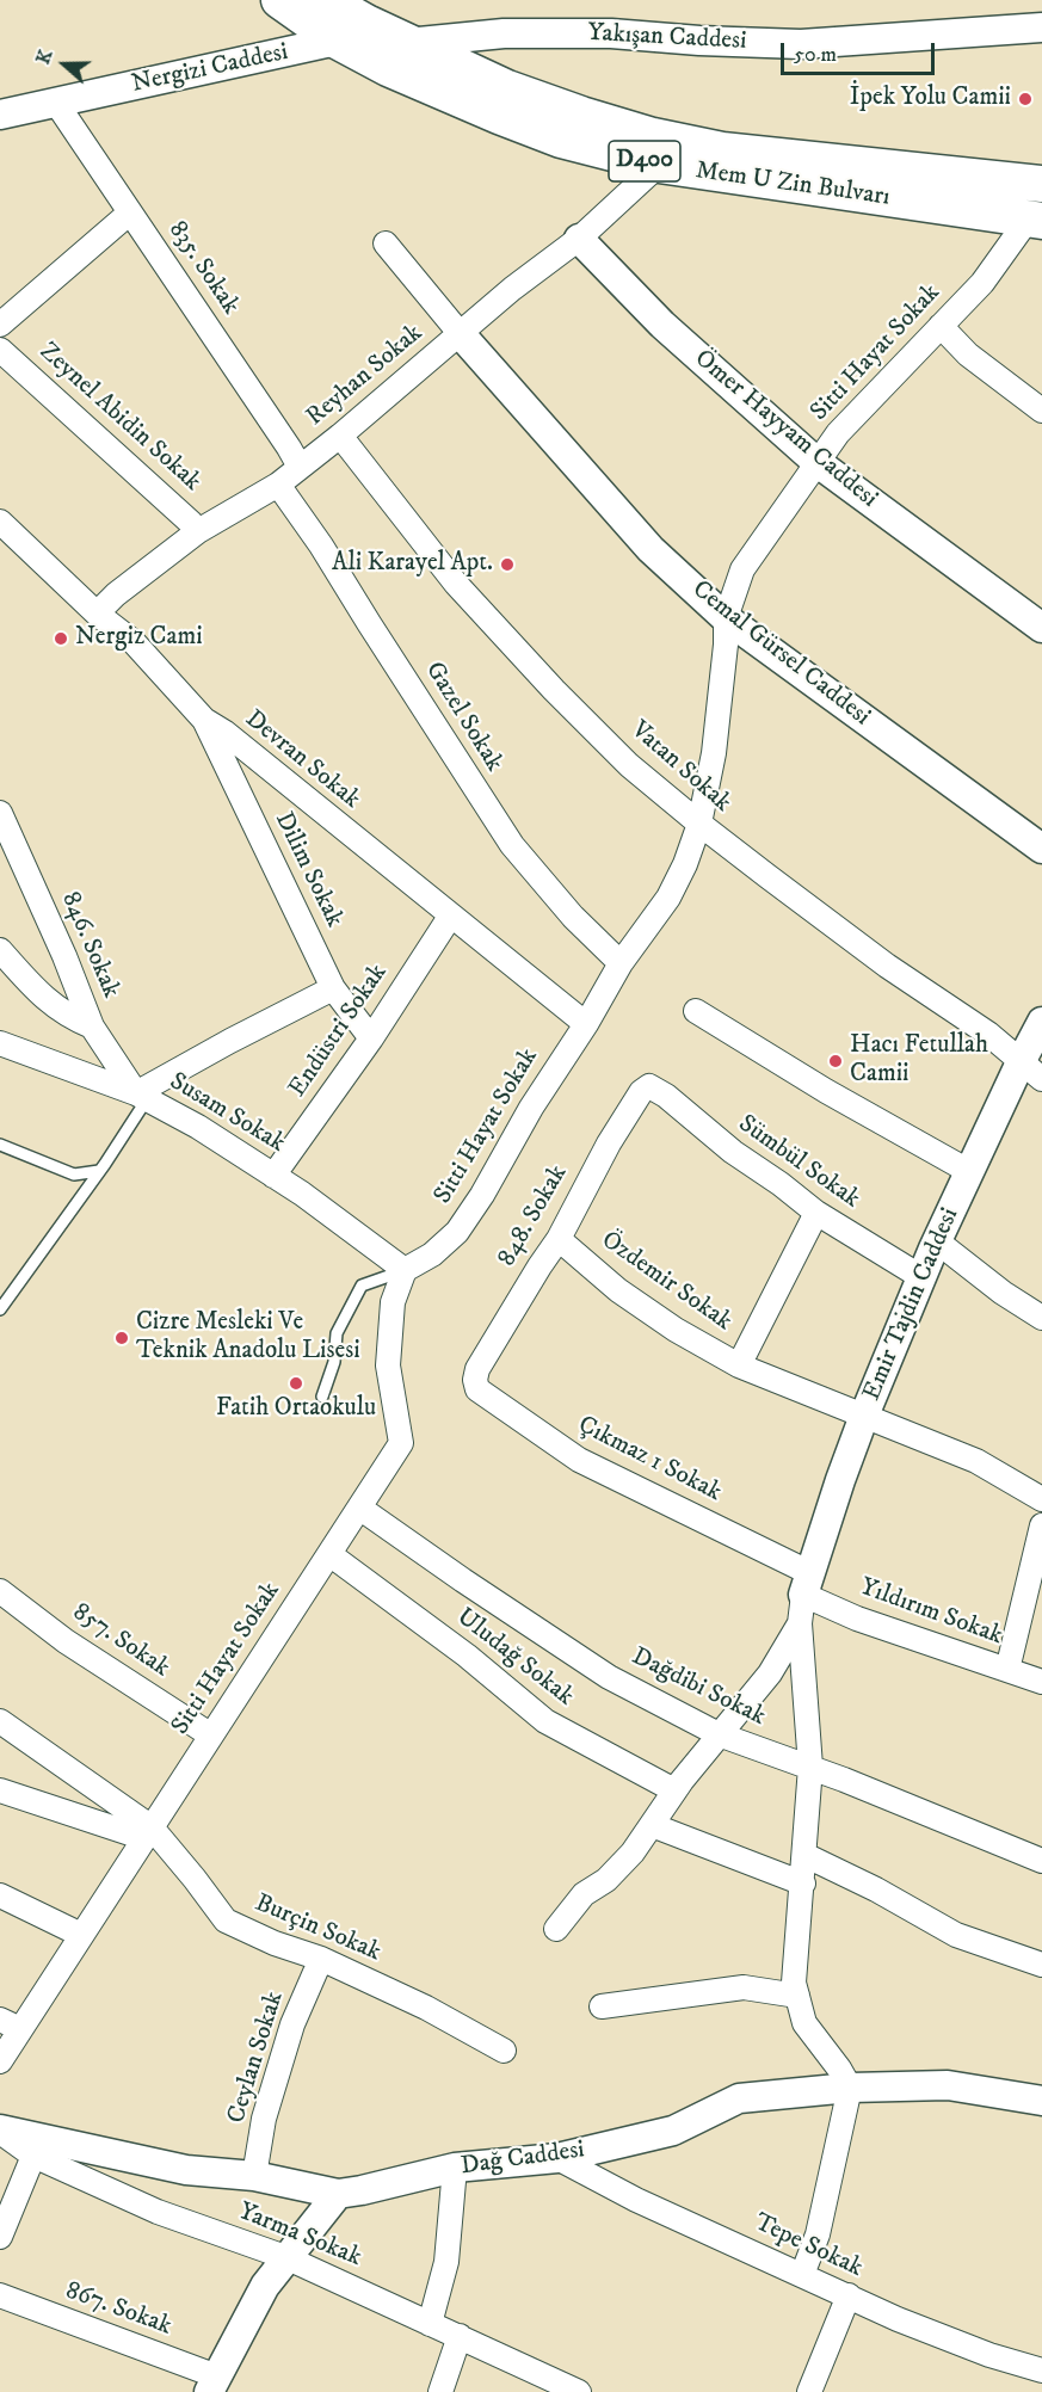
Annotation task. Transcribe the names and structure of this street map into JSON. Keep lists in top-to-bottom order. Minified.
{"streets":{"main road":["D400","Mem U Zin Bulvarı"],"street":["Yakışan Caddesi","Nergizi Caddesi","835. Sokak","Sitti Hayat Sokak","Reyhan Sokak","Zeynel Abidin Sokak","Ömer Hayyam Caddesi","Cemal Gürsel Caddesi","Gazel Sokak","Devran Sokak","Vatan Sokak","Dilim Sokak","846. Sokak","Endüstri Sokak","Susam Sokak","Sümbül Sokak","848. Sokak","Özdemir Sokak","Emir Tajdin Caddesi","Çıkmaz 1 Sokak","Yıldırım Sokak","857. Sokak","Uludağ Sokak","Dağdibi Sokak","Burçin Sokak","Ceylan Sokak","Dağ Caddesi","Yarma Sokak","Tepe Sokak","867. Sokak"]},"crossings":[["Yakışan Caddesi","Nergizi Caddesi"],["Yakışan Caddesi","Mem U Zin Bulvarı"],["Nergizi Caddesi","Mem U Zin Bulvarı"],["Nergizi Caddesi","835. Sokak"],["Mem U Zin Bulvarı","Sitti Hayat Sokak"],["Mem U Zin Bulvarı","Reyhan Sokak"],["835. Sokak","Reyhan Sokak"],["Sitti Hayat Sokak","Ömer Hayyam Caddesi"],["Sitti Hayat Sokak","Cemal Gürsel Caddesi"],["Sitti Hayat Sokak","Gazel Sokak"],["Sitti Hayat Sokak","Devran Sokak"],["Sitti Hayat Sokak","Vatan Sokak"],["Sitti Hayat Sokak","Susam Sokak"],["Sitti Hayat Sokak","857. Sokak"],["Sitti Hayat Sokak","Uludağ Sokak"],["Sitti Hayat Sokak","Dağdibi Sokak"],["Sitti Hayat Sokak","Burçin Sokak"],["Reyhan Sokak","Zeynel Abidin Sokak"],["Reyhan Sokak","Ömer Hayyam Caddesi"],["Reyhan Sokak","Cemal Gürsel Caddesi"],["Reyhan Sokak","Gazel Sokak"],["Reyhan Sokak","Devran Sokak"],["Reyhan Sokak","Vatan Sokak"],["Devran Sokak","Dilim Sokak"],["Devran Sokak","Endüstri Sokak"],["Vatan Sokak","Emir Tajdin Caddesi"],["Dilim Sokak","Endüstri Sokak"],["846. Sokak","Susam Sokak"],["Endüstri Sokak","Susam Sokak"],["Sümbül Sokak","848. Sokak"],["Sümbül Sokak","Emir Tajdin Caddesi"],["848. Sokak","Özdemir Sokak"],["848. Sokak","Çıkmaz 1 Sokak"],["Özdemir Sokak","Emir Tajdin Caddesi"],["Emir Tajdin Caddesi","Çıkmaz 1 Sokak"],["Emir Tajdin Caddesi","Yıldırım Sokak"],["Çıkmaz 1 Sokak","Yıldırım Sokak"],["Burçin Sokak","Ceylan Sokak"],["Ceylan Sokak","Dağ Caddesi"],["Dağ Caddesi","Yarma Sokak"],["Dağ Caddesi","Tepe Sokak"]],"places":["İpek Yolu Camii","Ali Karayel Apt.","Nergiz Cami","Hacı Fetullah Camii","Cizre Mesleki Ve Teknik Anadolu Lisesi","Fatih Ortaokulu"],"scale_bar":"50 m","north":"left"}
